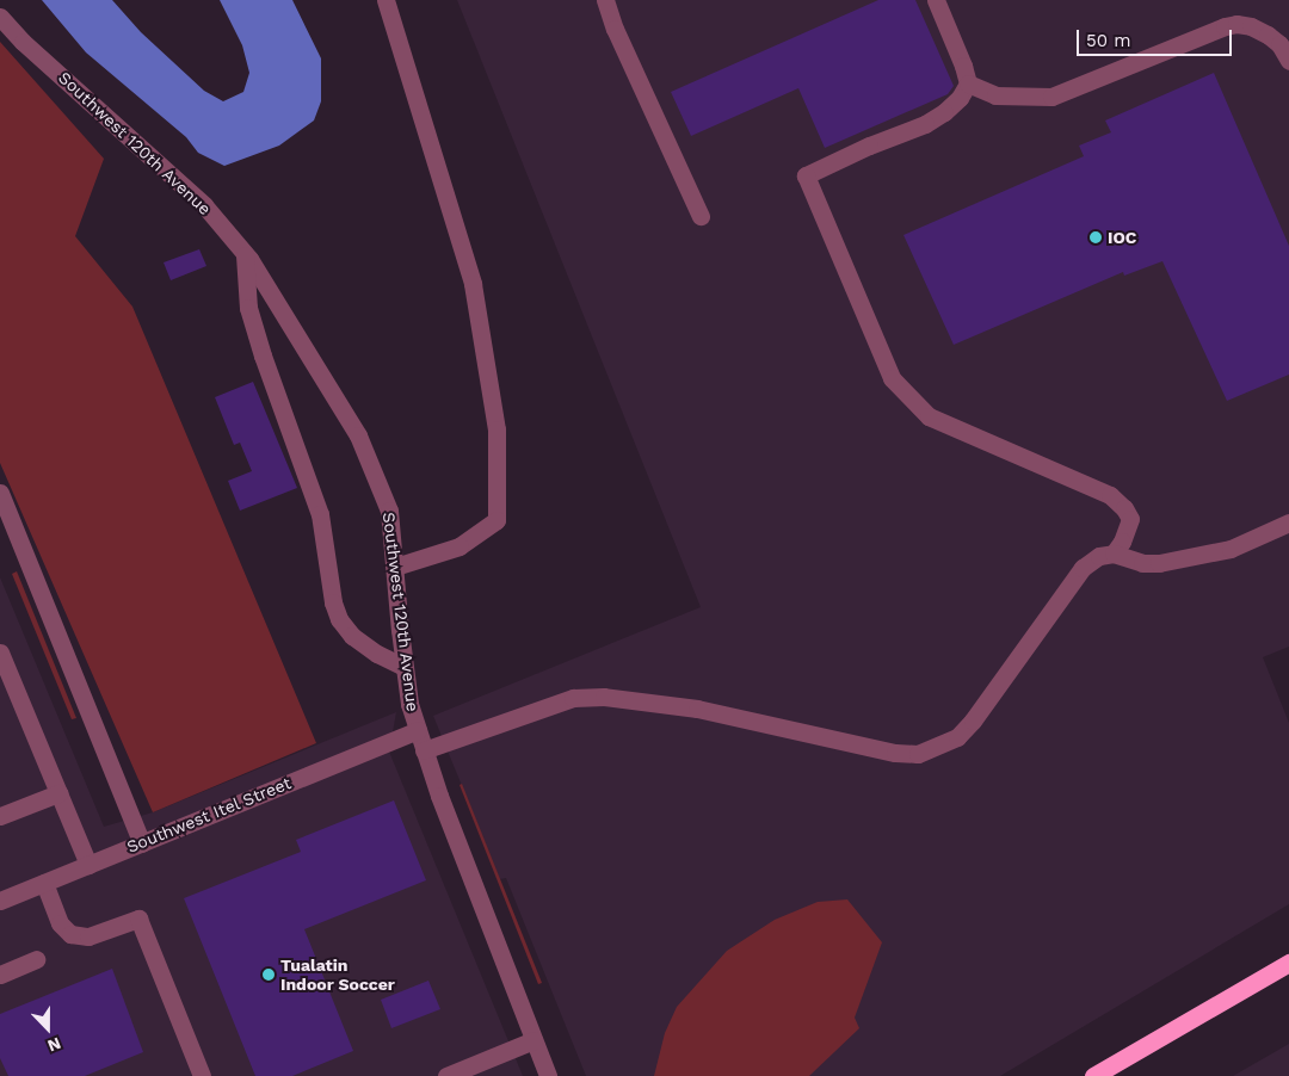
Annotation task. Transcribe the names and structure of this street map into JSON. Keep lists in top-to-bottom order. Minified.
{"streets":{"street":["Southwest 120th Avenue","Southwest Itel Street"]},"crossings":[["Southwest 120th Avenue","Southwest Itel Street"]],"places":["IOC","Tualatin Indoor Soccer"],"scale_bar":"50 m","north":"bottom"}
